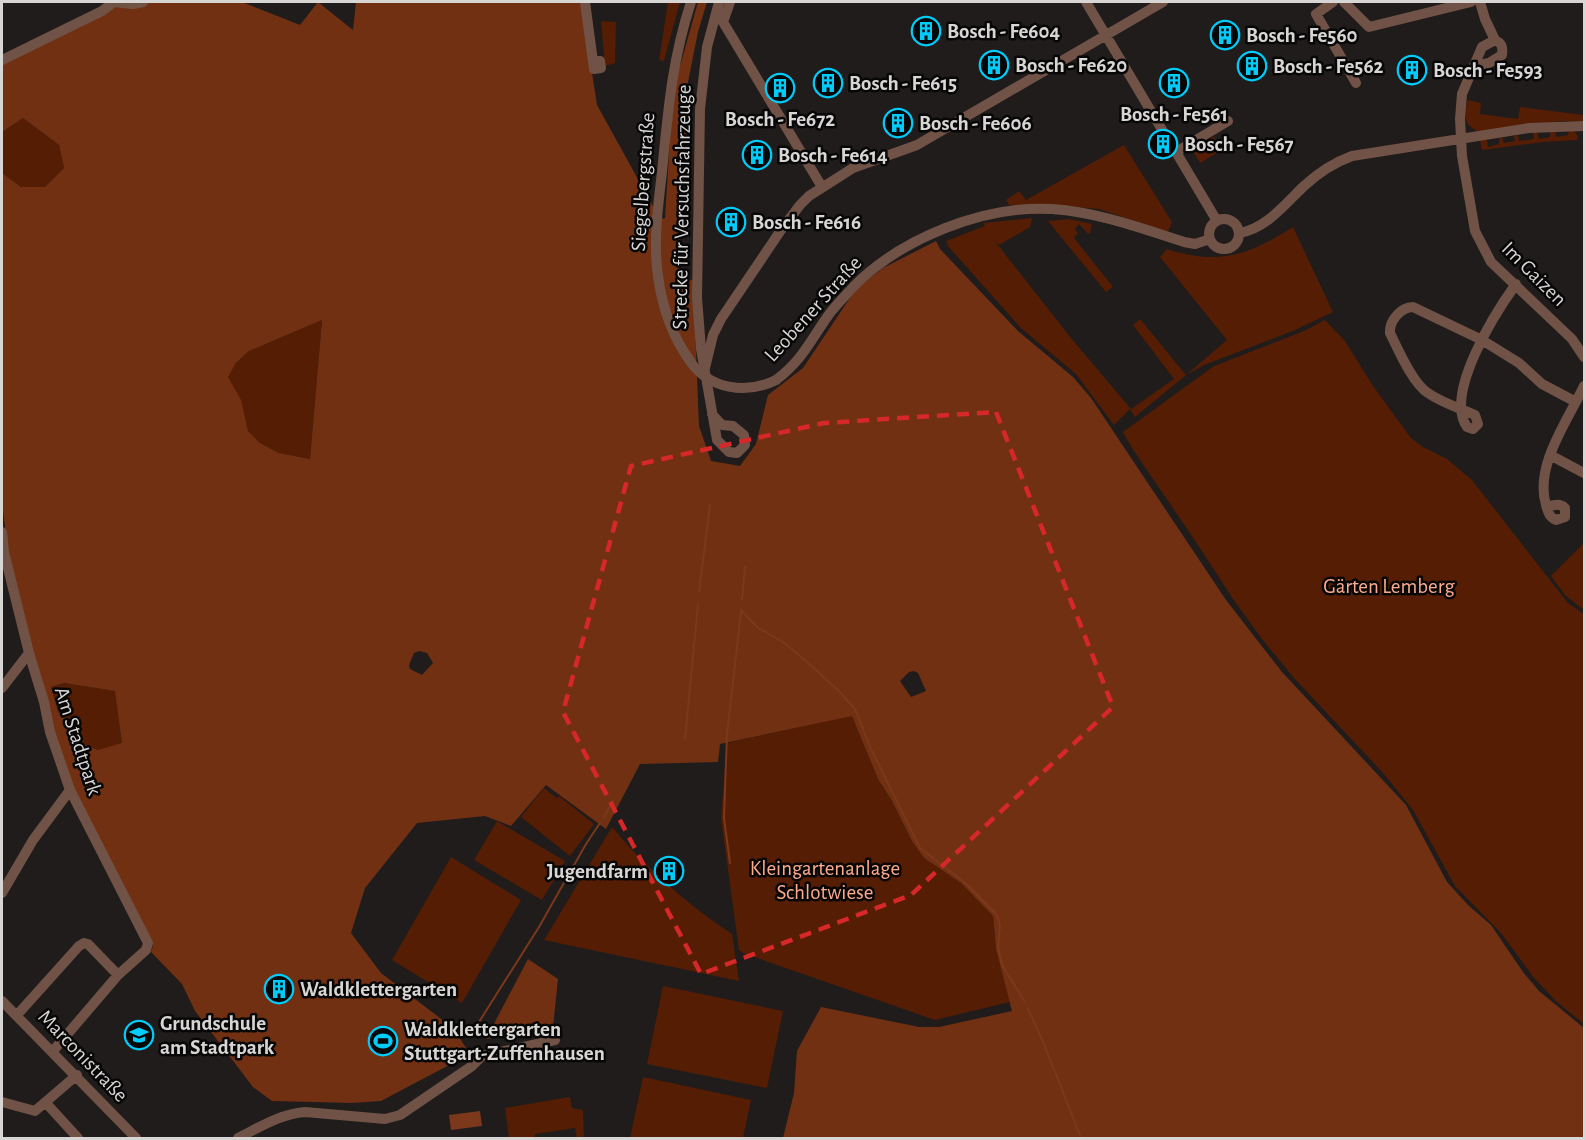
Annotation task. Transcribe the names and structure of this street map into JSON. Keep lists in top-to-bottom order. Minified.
{"streets":{"street":["Siegelbergstraße","Strecke für Versuchsfahrzeuge","Im Gaizen","Leobener Straße","Am Stadtpark","Marconistraße"]},"crossings":[["Siegelbergstraße","Leobener Straße"],["Im Gaizen","Leobener Straße"]],"parks":["Gärten Lemberg","Kleingartenanlage Schlotwiese"],"places":{"building":["Bosch - Fe604","Bosch - Fe560","Bosch - Fe620","Bosch - Fe562","Bosch - Fe593","Bosch - Fe615","Bosch - Fe561","Bosch - Fe672","Bosch - Fe606","Bosch - Fe567","Bosch - Fe614","Bosch - Fe616","Jugendfarm","Waldklettergarten"],"school or university":["Grundschule am Stadtpark"],"sports":["Waldklettergarten Stuttgart-Zuffenhausen"]}}
